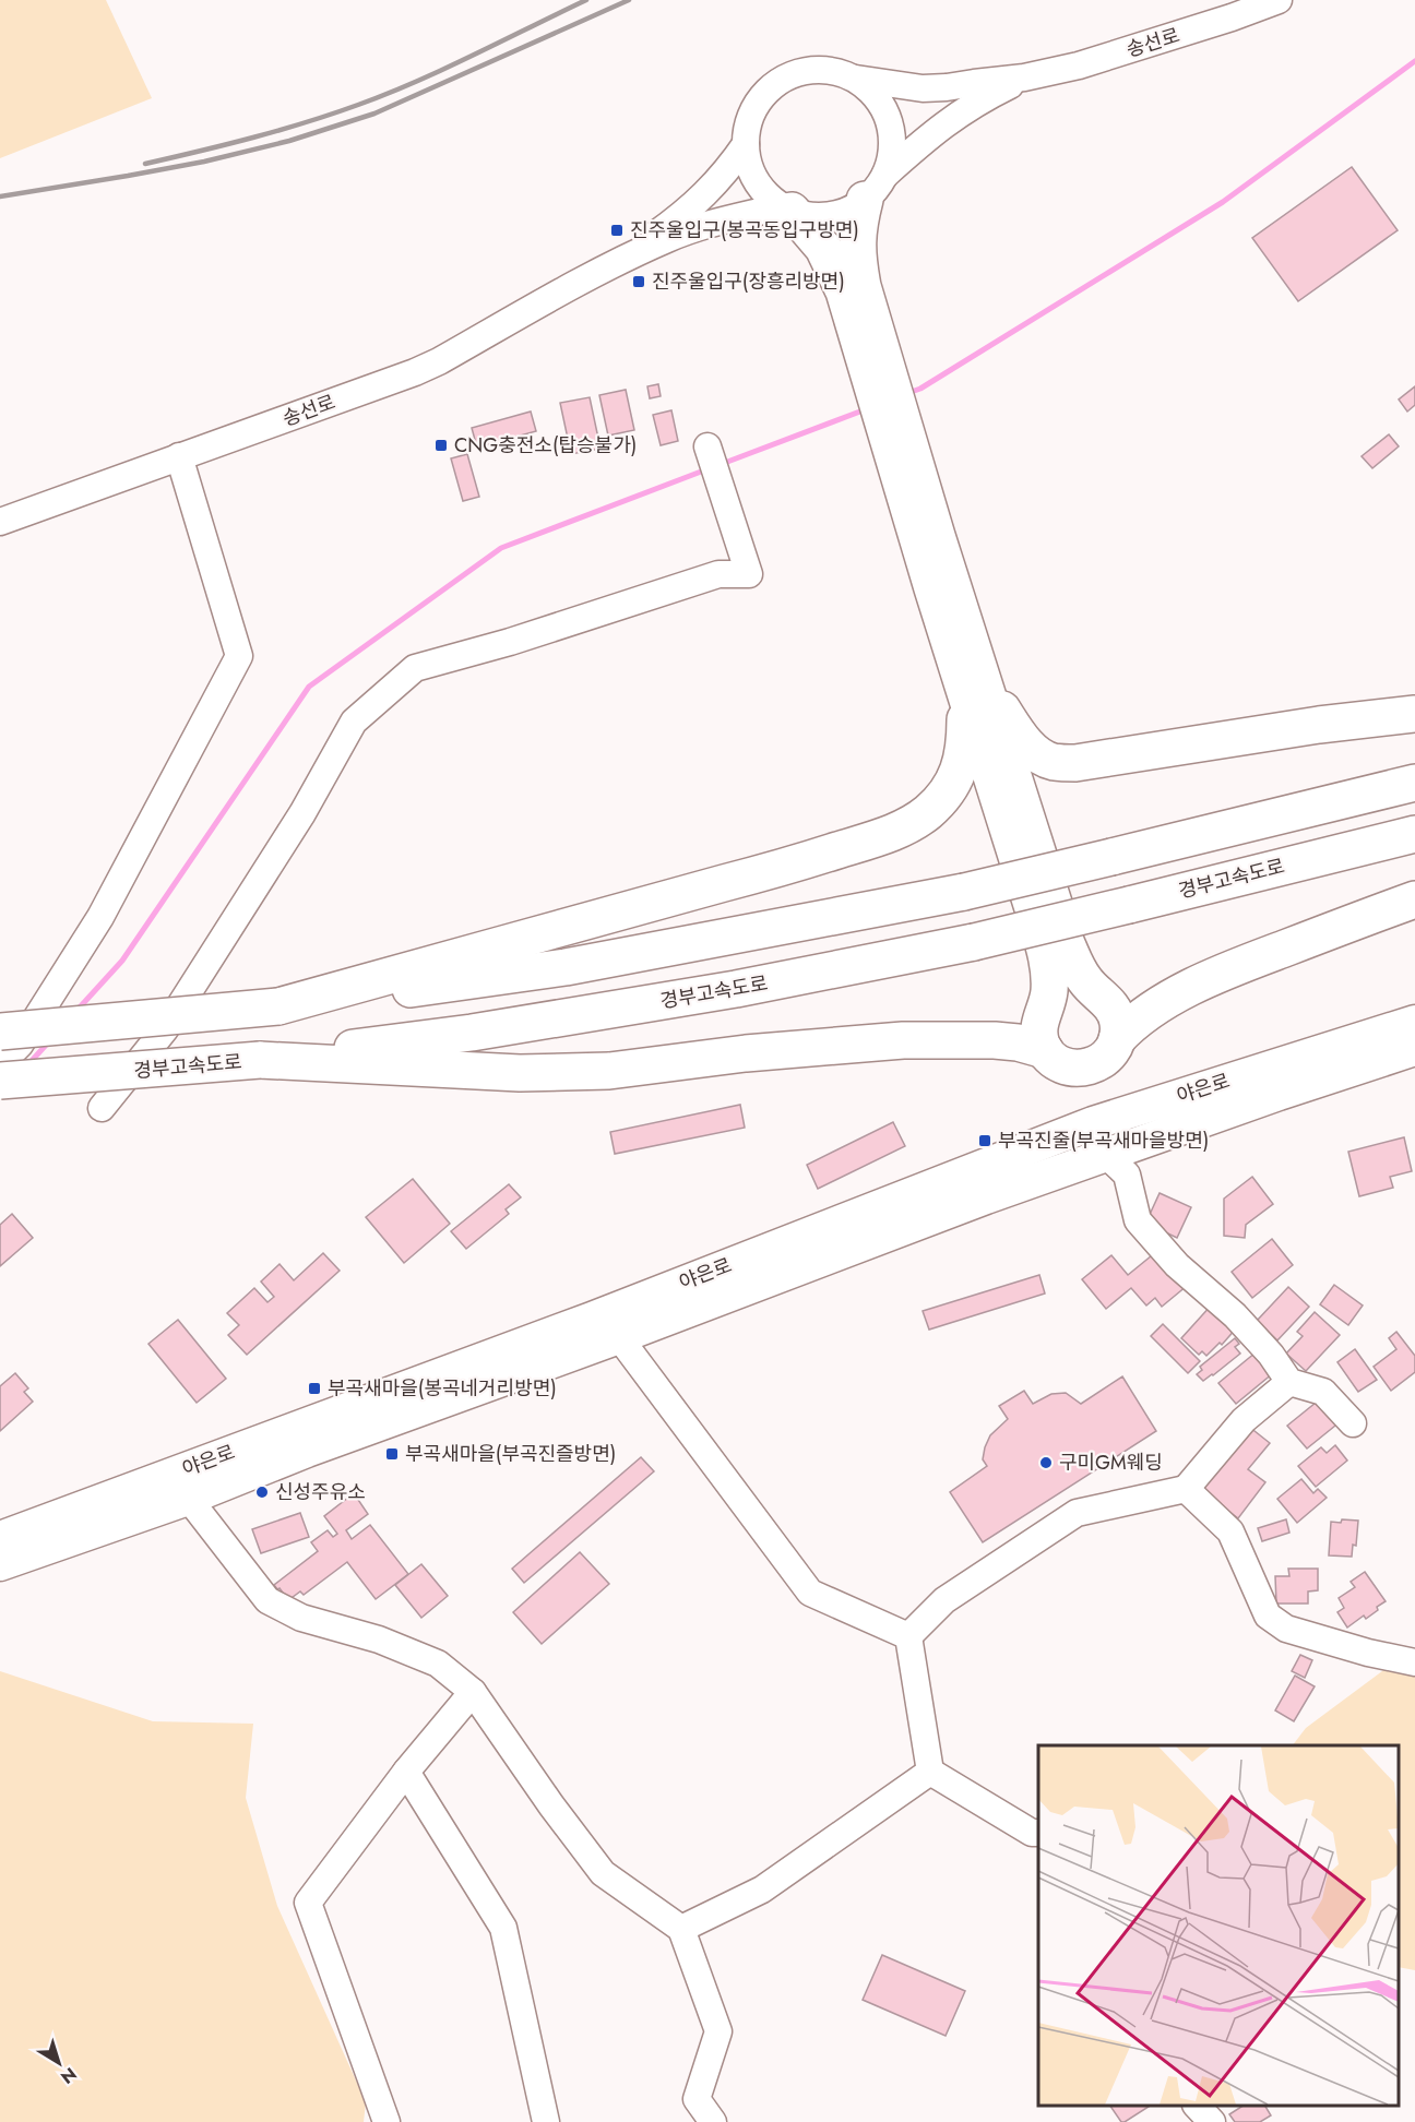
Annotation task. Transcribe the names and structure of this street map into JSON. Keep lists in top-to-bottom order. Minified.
{"streets":{"highway":["경부고속도로"],"main road":["야은로"],"street":["송선로"]},"places":{"transit":["진주울입구(봉곡동입구방면)","진주울입구(장흥리방면)","CNG충전소(탑승불가)","부곡진줄(부곡새마을방면)","부곡새마을(봉곡네거리방면)","부곡새마을(부곡진즐방면)"],"other":["구미GM웨딩","신성주유소"]},"north":"bottom right"}
